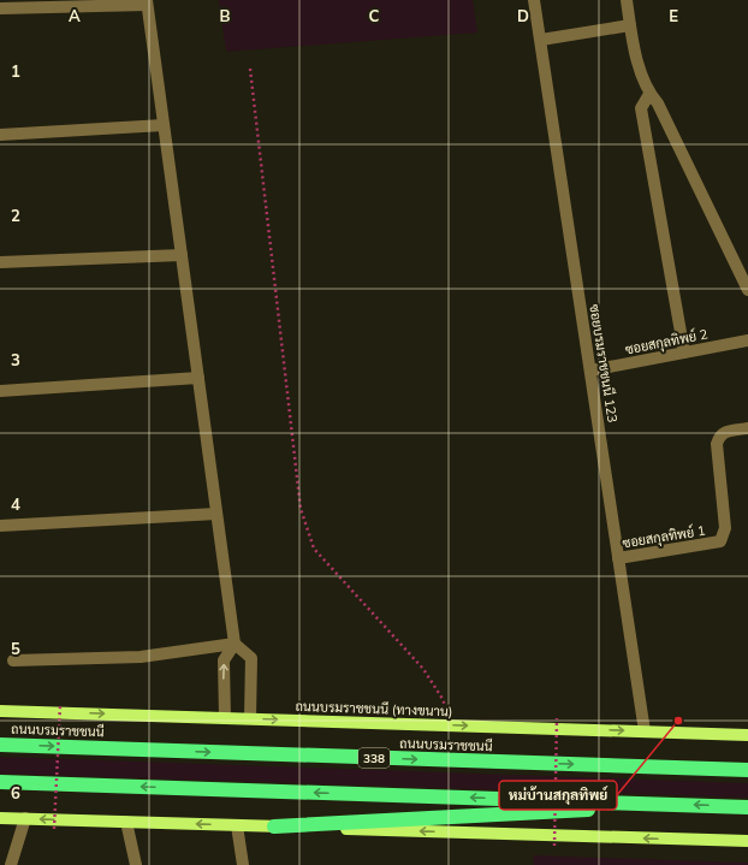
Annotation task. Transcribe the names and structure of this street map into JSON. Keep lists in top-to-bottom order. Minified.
{"streets":{"highway":["ถนนบรมราชชนนี","338"],"main road":["ถนนบรมราชชนนี (ทางขนาน)"],"street":["ซอยสกุลทิพย์ 2","ซอยบรมราชชนนี 123","ซอยสกุลทิพย์ 1"]},"crossings":[["ซอยสกุลทิพย์ 2","ซอยบรมราชชนนี 123"],["ซอยบรมราชชนนี 123","ซอยสกุลทิพย์ 1"],["ซอยบรมราชชนนี 123","ถนนบรมราชชนนี (ทางขนาน)"]],"places":["หม่บ้านสกุลทิพย์"],"grid":{"columns":["A","B","C","D","E"],"rows":["1","2","3","4","5","6"]}}
